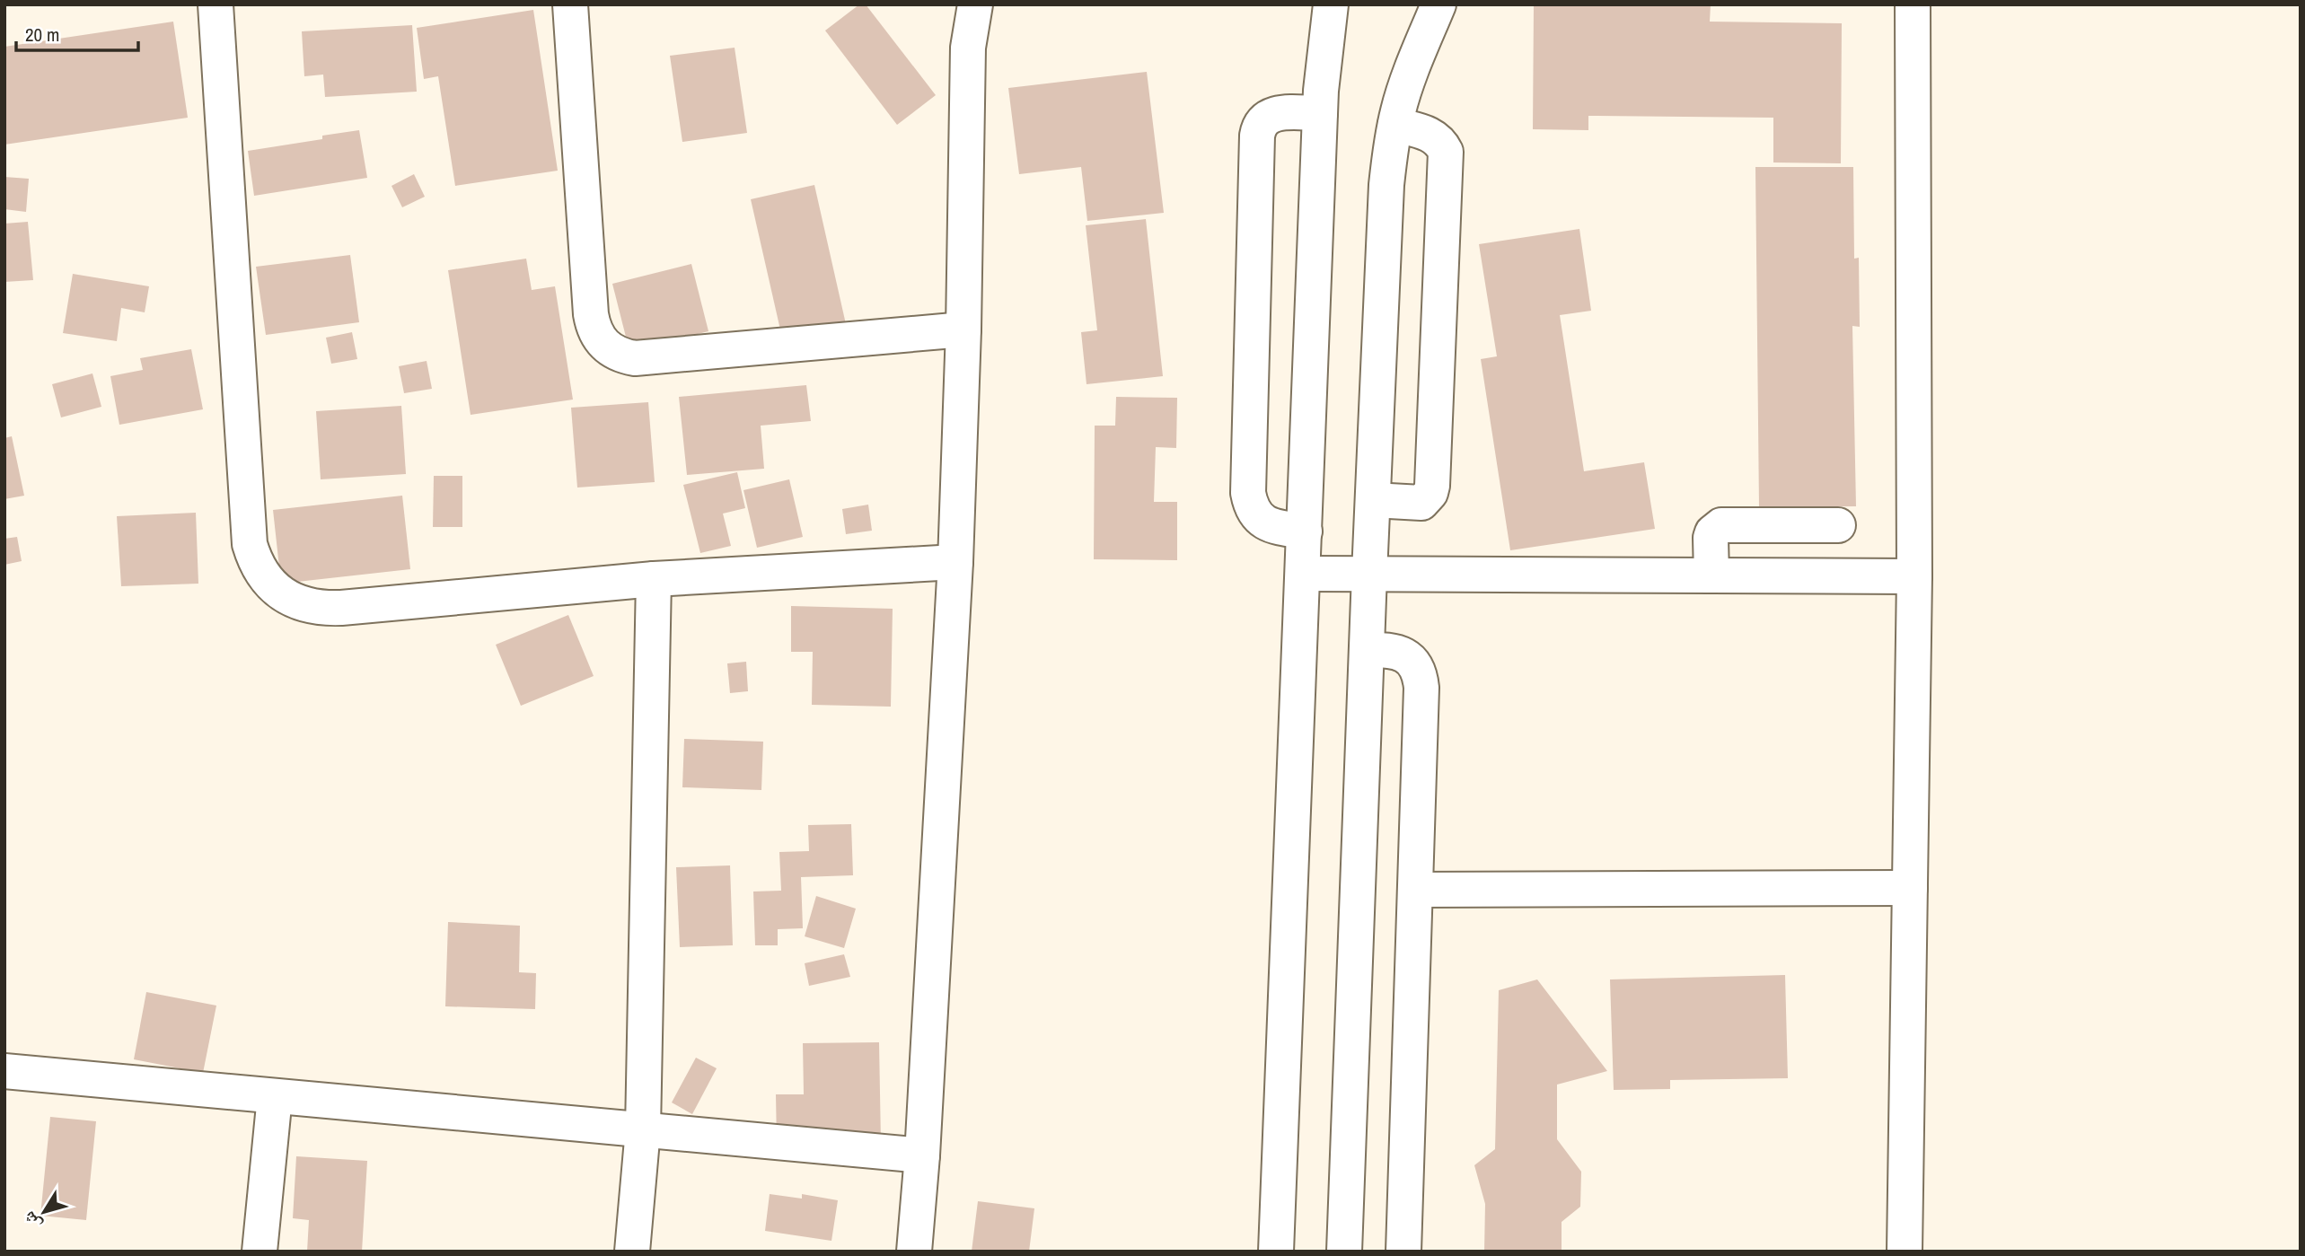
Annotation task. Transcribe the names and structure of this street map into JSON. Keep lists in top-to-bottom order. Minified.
{"scale_bar":"20 m","north":"bottom left"}
